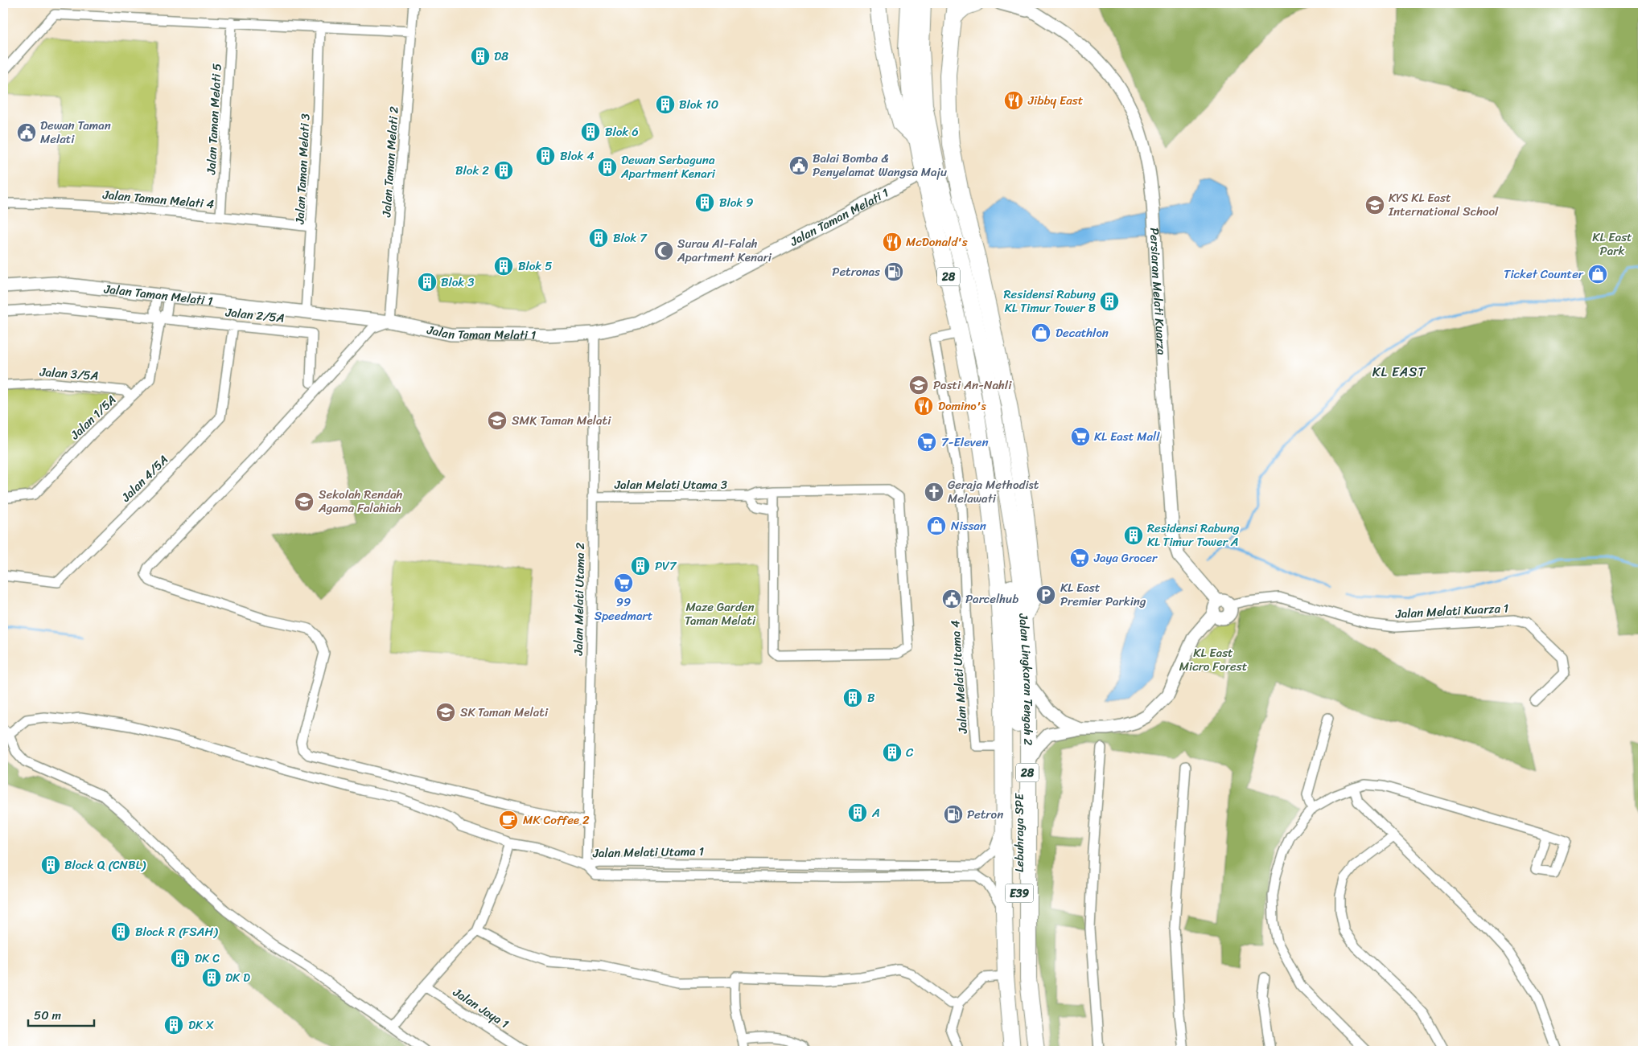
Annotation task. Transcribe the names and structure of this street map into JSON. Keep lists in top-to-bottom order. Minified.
{"streets":{"highway":["28","Jalan Lingkaran Tengah 2","Lebuhraya SPE","E39"],"street":["Jalan Taman Melati 5","Jalan Taman Melati 2","Jalan Taman Melati 3","Jalan Taman Melati 4","Jalan Taman Melati 1","Persiaran Melati Kuarza","Jalan 2/5A","Jalan 3/5A","Jalan 1/5A","Jalan 4/5A","Jalan Melati Utama 3","Jalan Melati Utama 2","Jalan Melati Kuarza 1","Jalan Melati Utama 4","Jalan Melati Utama 1","Jalan Jaya 1"]},"crossings":[["Jalan Taman Melati 5","Jalan Taman Melati 4"],["Jalan Taman Melati 2","Jalan Taman Melati 1"],["Jalan Taman Melati 3","Jalan Taman Melati 4"],["Jalan Taman Melati 3","Jalan Taman Melati 1"],["Jalan Taman Melati 1","Jalan 1/5A"],["Jalan Taman Melati 1","Jalan Melati Utama 2"],["Jalan Taman Melati 1","Jalan Lingkaran Tengah 2"],["Persiaran Melati Kuarza","Jalan Melati Kuarza 1"],["Jalan 2/5A","Jalan 1/5A"],["Jalan 2/5A","Jalan 4/5A"],["Jalan 3/5A","Jalan 1/5A"],["Jalan Melati Utama 3","Jalan Melati Utama 2"],["Jalan Melati Utama 2","Jalan Melati Utama 1"],["Jalan Melati Utama 4","Jalan Lingkaran Tengah 2"],["Jalan Lingkaran Tengah 2","Lebuhraya SPE"],["Jalan Lingkaran Tengah 2","Jalan Melati Utama 1"]],"districts":["KL EAST"],"parks":["KL East Park","Maze Garden Taman Melati","KL East Micro Forest"],"places":{"building":["D8","Blok 10","Blok 6","Blok 4","Dewan Serbaguna Apartment Kenari","Blok 2","Blok 9","Blok 7","Blok 5","Blok 3","Residensi Rabung KL Timur Tower B","Residensi Rabung KL Timur Tower A","PV7","B","C","A","Block Q (CNBL)","Block R (FSAH)","DK C","DK D","DK X"],"restaurant":["Jibby East","McDonald's","Domino's"],"public building":["Dewan Taman Melati","Balai Bomba & Penyelamat Wangsa Maju","Parcelhub"],"school or university":["KYS KL East International School","Pasti An-Nahli","SMK Taman Melati","Sekolah Rendah Agama Falahiah","SK Taman Melati"],"mosque":["Surau Al-Falah Apartment Kenari"],"fuel station":["Petronas","Petron"],"shop":["Ticket Counter","Decathlon","Nissan"],"supermarket":["KL East Mall","7-Eleven","Jaya Grocer","99 Speedmart"],"church":["Geraja Methodist Melawati"],"parking":["KL East Premier Parking"],"cafe":["MK Coffee 2"]},"scale_bar":"50 m"}
